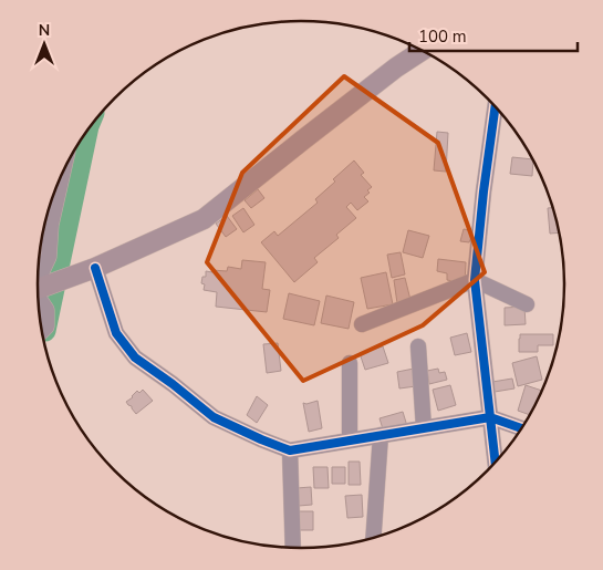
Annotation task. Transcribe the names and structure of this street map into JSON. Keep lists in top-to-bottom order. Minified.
{"scale_bar":"100 m","north":"top"}
